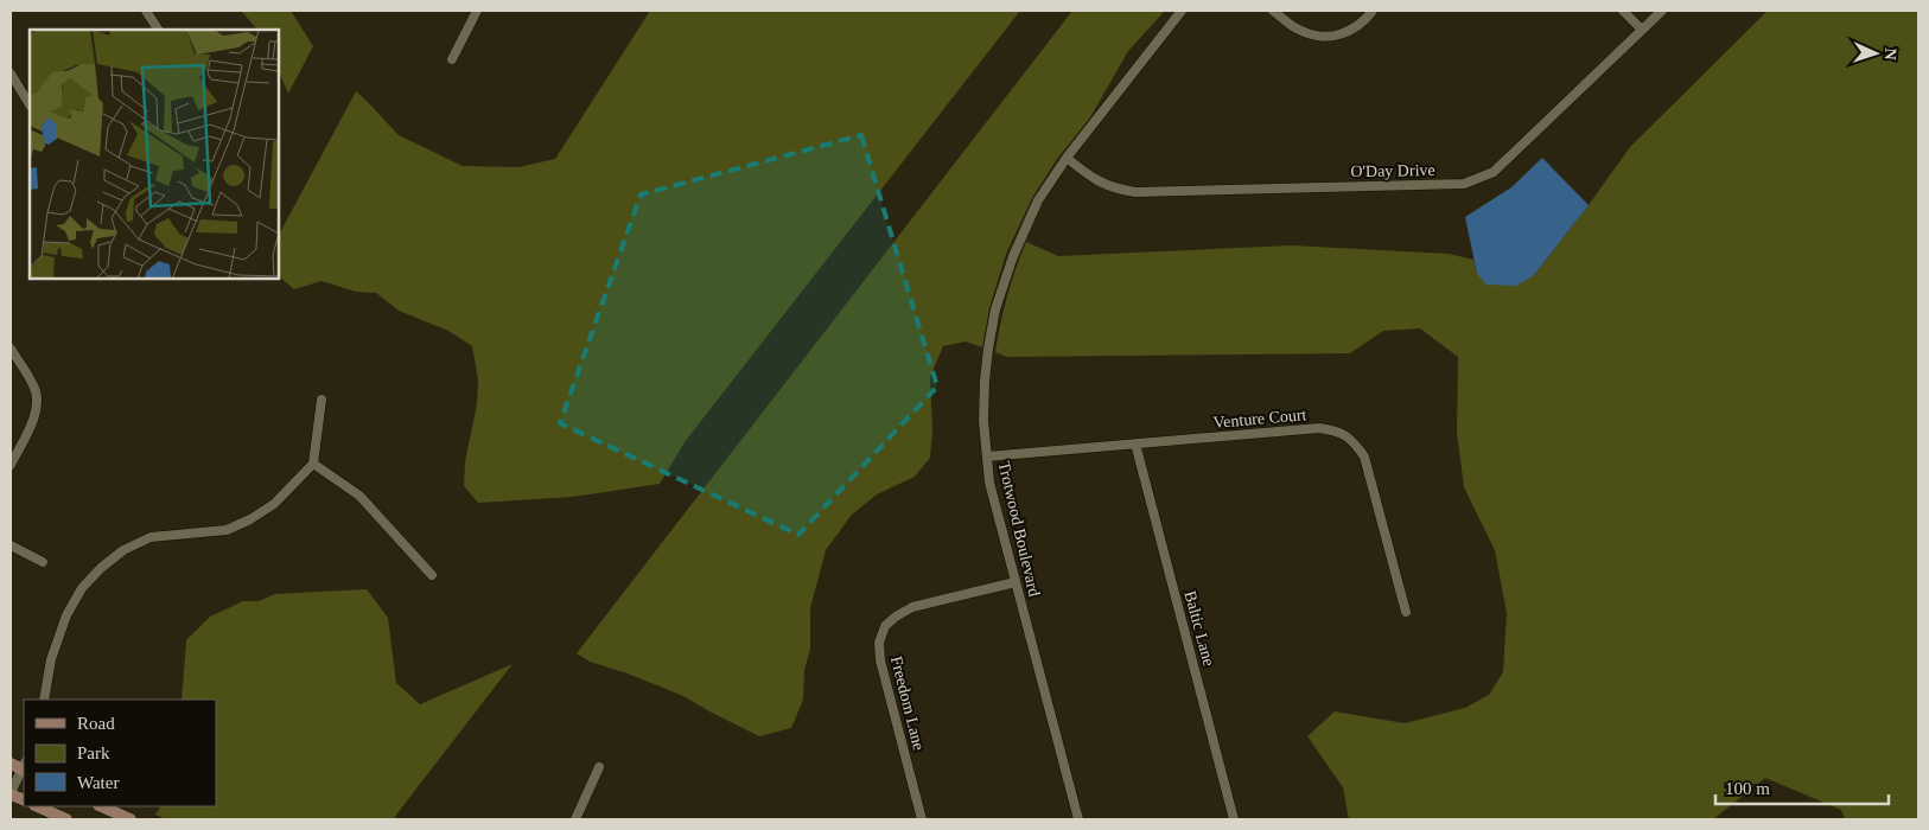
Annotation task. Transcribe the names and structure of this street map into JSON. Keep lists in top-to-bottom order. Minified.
{"streets":{"street":["O'Day Drive","Venture Court","Trotwood Boulevard","Baltic Lane","Freedom Lane"]},"crossings":[["O'Day Drive","Trotwood Boulevard"],["Venture Court","Trotwood Boulevard"],["Venture Court","Baltic Lane"],["Trotwood Boulevard","Freedom Lane"]],"legend":["Road","Park","Water"],"scale_bar":"100 m","north":"right"}
